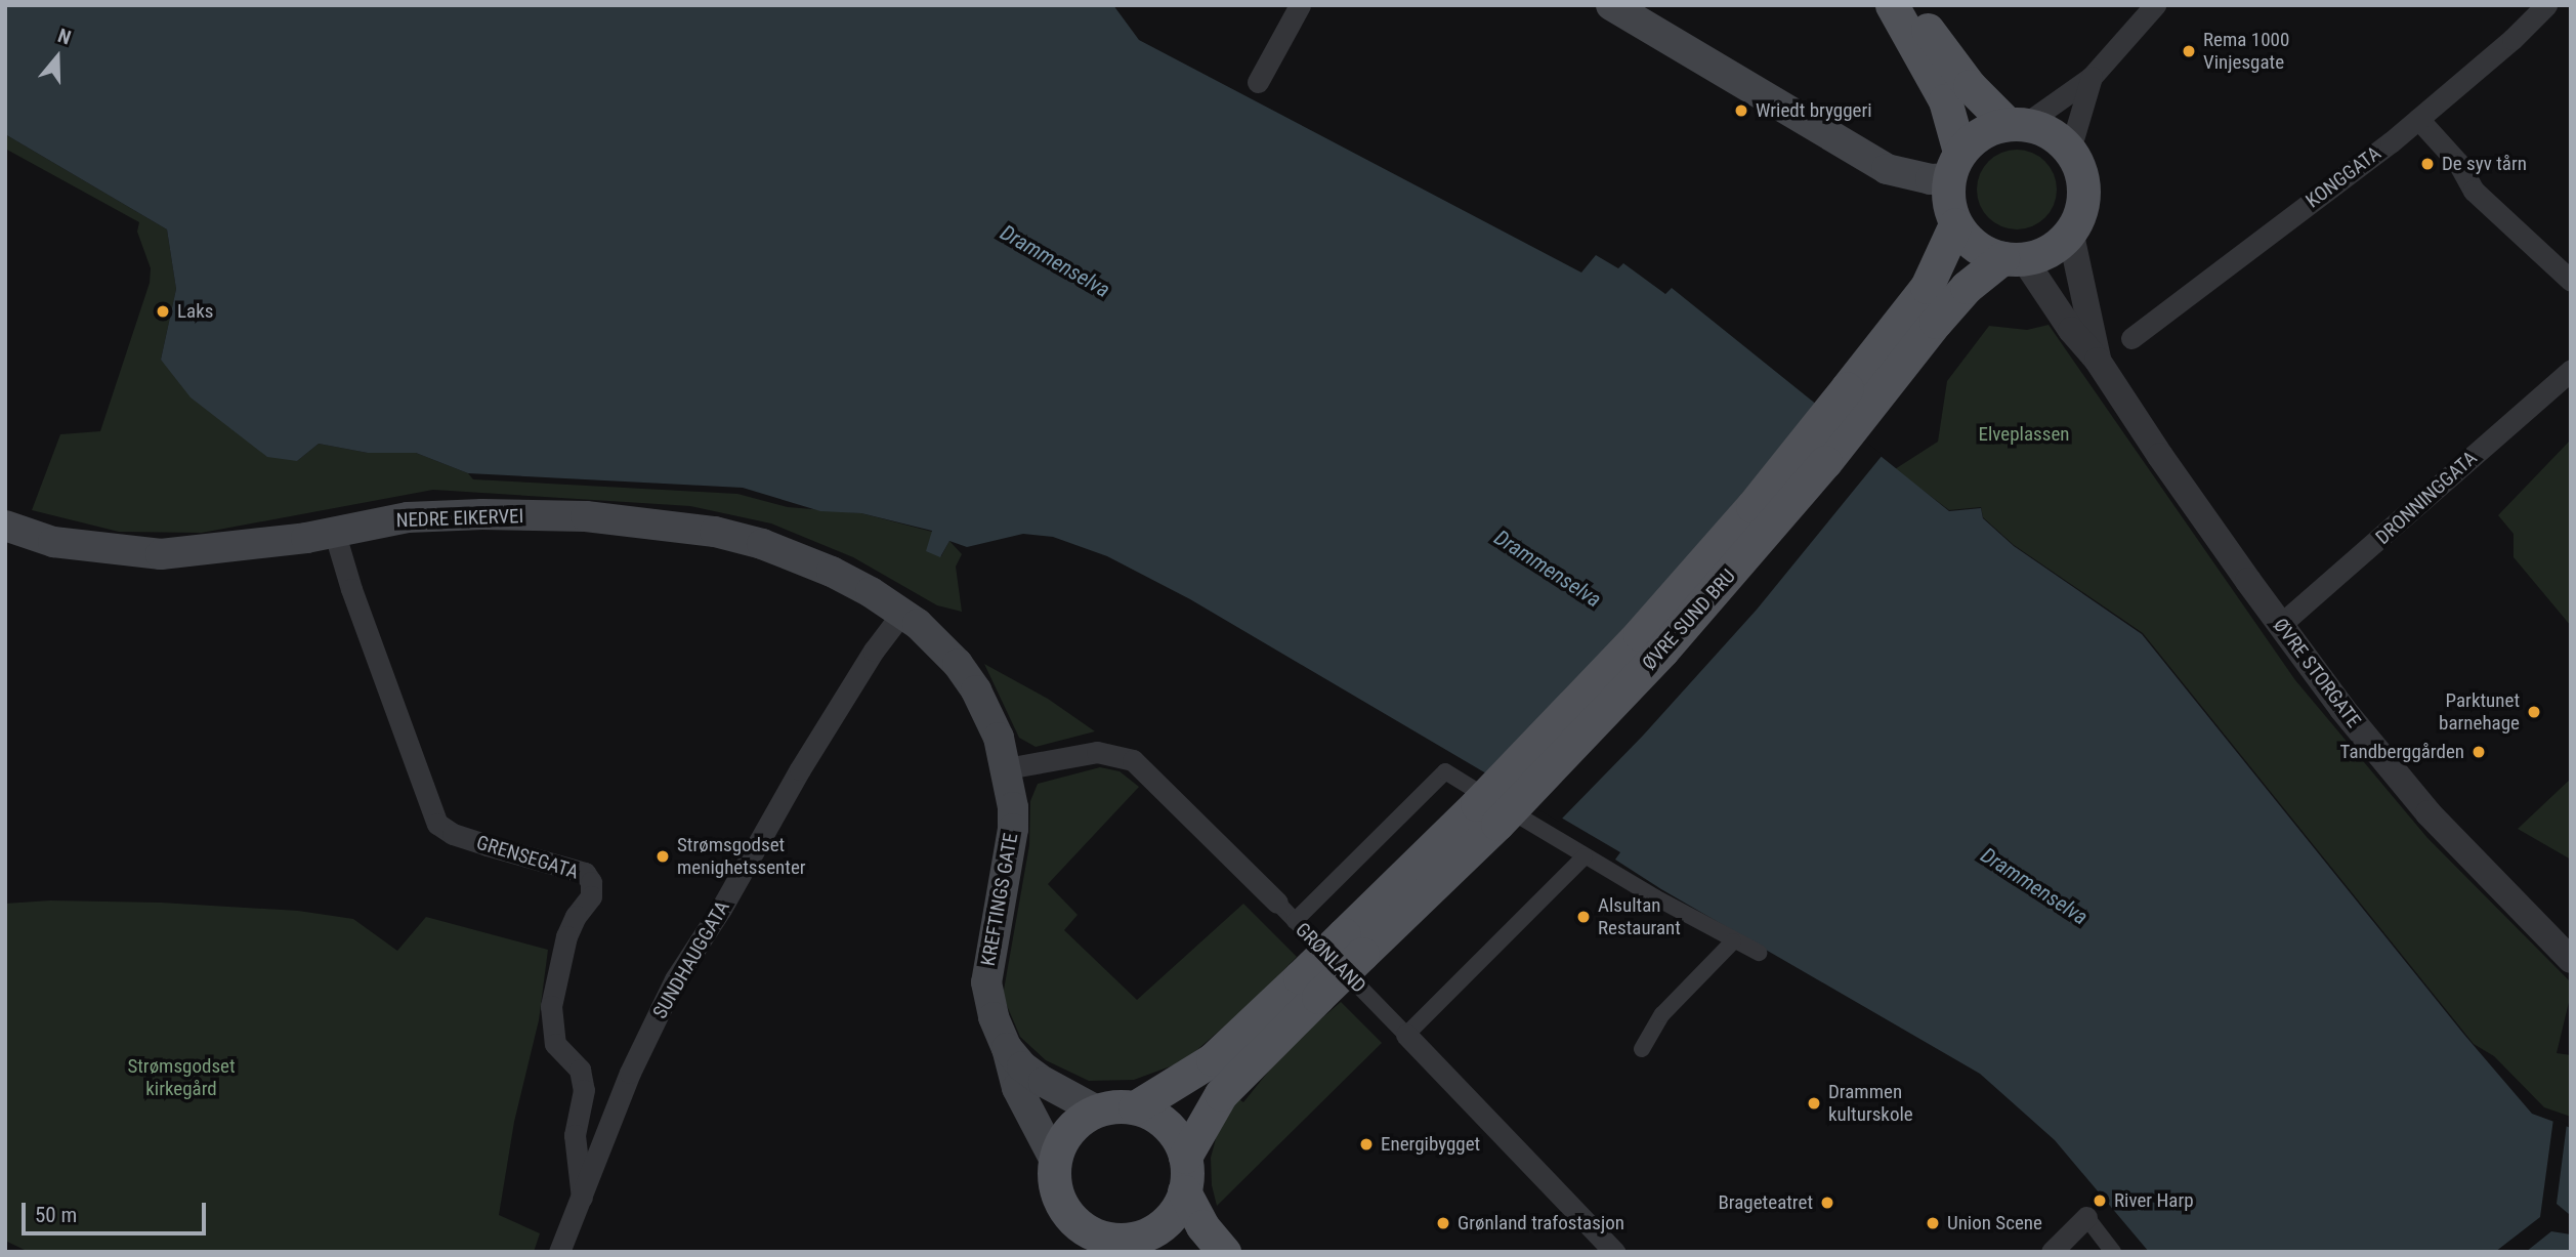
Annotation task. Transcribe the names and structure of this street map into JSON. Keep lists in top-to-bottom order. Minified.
{"streets":{"main road":["NEDRE EIKERVEI","ØVRE SUND BRU","KREFTINGS GATE"],"street":["KONGGATA","DRONNINGGATA","ØVRE STORGATE","GRENSEGATA","GRØNLAND","SUNDHAUGGATA"]},"crossings":[["DRONNINGGATA","ØVRE STORGATE"],["NEDRE EIKERVEI","GRENSEGATA"],["NEDRE EIKERVEI","KREFTINGS GATE"],["NEDRE EIKERVEI","SUNDHAUGGATA"],["GRENSEGATA","SUNDHAUGGATA"],["KREFTINGS GATE","GRØNLAND"],["KREFTINGS GATE","SUNDHAUGGATA"]],"water":["Drammenselva"],"parks":["Elveplassen","Strømsgodset kirkegård"],"places":["Rema 1000 Vinjesgate","Wriedt bryggeri","De syv tårn","Laks","Parktunet barnehage","Tandberggården","Strømsgodset menighetssenter","Alsultan Restaurant","Drammen kulturskole","Energibygget","River Harp","Brageteatret","Grønland trafostasjon","Union Scene"],"scale_bar":"50 m","north":"top"}
